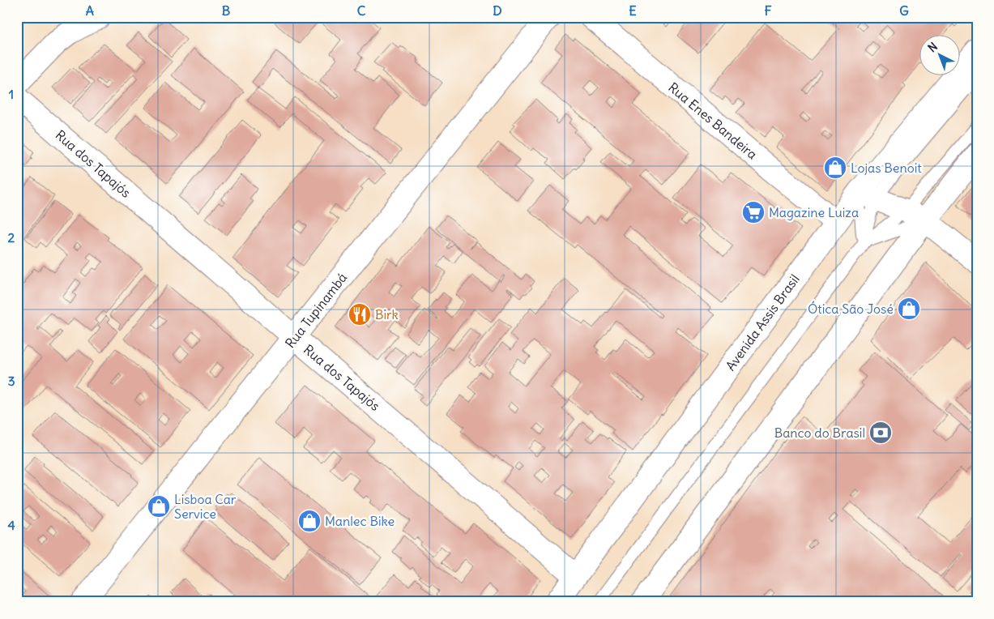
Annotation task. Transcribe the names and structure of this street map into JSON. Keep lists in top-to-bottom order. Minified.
{"streets":{"street":["Rua Enes Bandeira","Rua dos Tapajós","Rua Tupinambá","Avenida Assis Brasil"]},"crossings":[["Rua Enes Bandeira","Avenida Assis Brasil"],["Rua dos Tapajós","Rua Tupinambá"],["Rua dos Tapajós","Avenida Assis Brasil"]],"places":{"shop":["Lojas Benoit","Ótica São José","Lisboa Car Service","Manlec Bike"],"supermarket":["Magazine Luiza"],"restaurant":["Birk"],"bank":["Banco do Brasil"]},"north":"top left","grid":{"columns":["A","B","C","D","E","F","G"],"rows":["1","2","3","4"]}}
